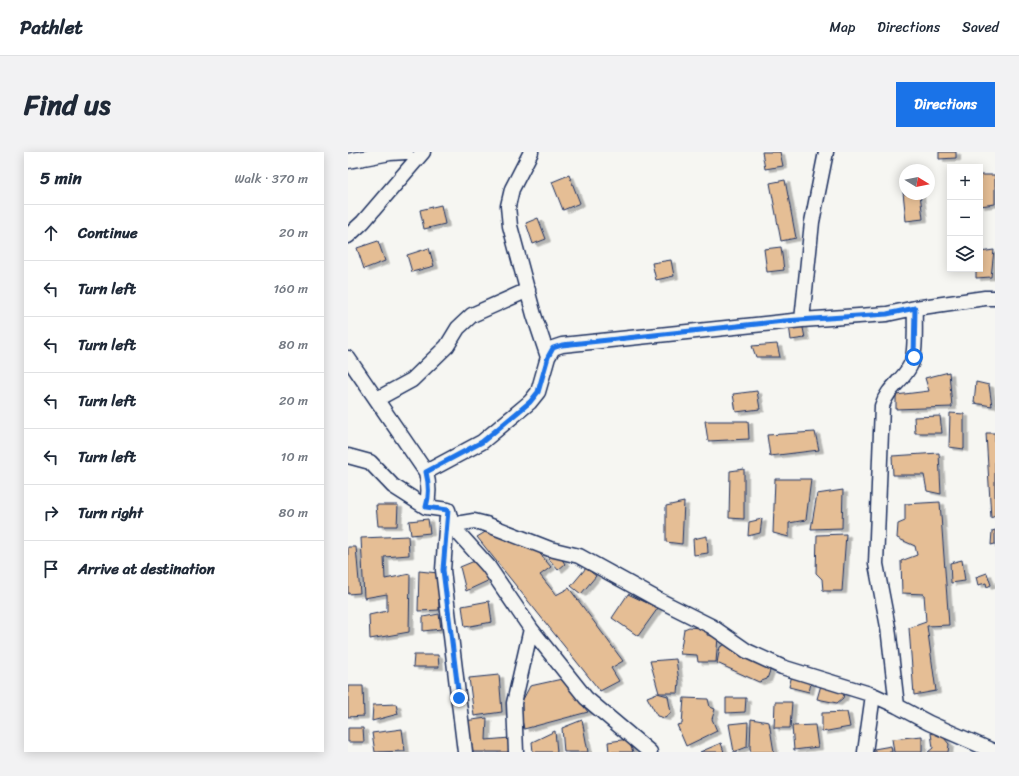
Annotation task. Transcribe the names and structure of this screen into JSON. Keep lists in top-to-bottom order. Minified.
{"north":"right","page":{"header":"Pathlet","nav":["Map","Directions","Saved"],"title":"Find us","buttons":"Directions","heading":["5 min","Walk · 370 m"],"map_buttons":["+","−"],"list":[["Continue","20 m"],["Turn left","160 m"],["Turn left","80 m"],["Turn left","20 m"],["Turn left","10 m"],["Turn right","80 m"],"Arrive at destination"]}}
